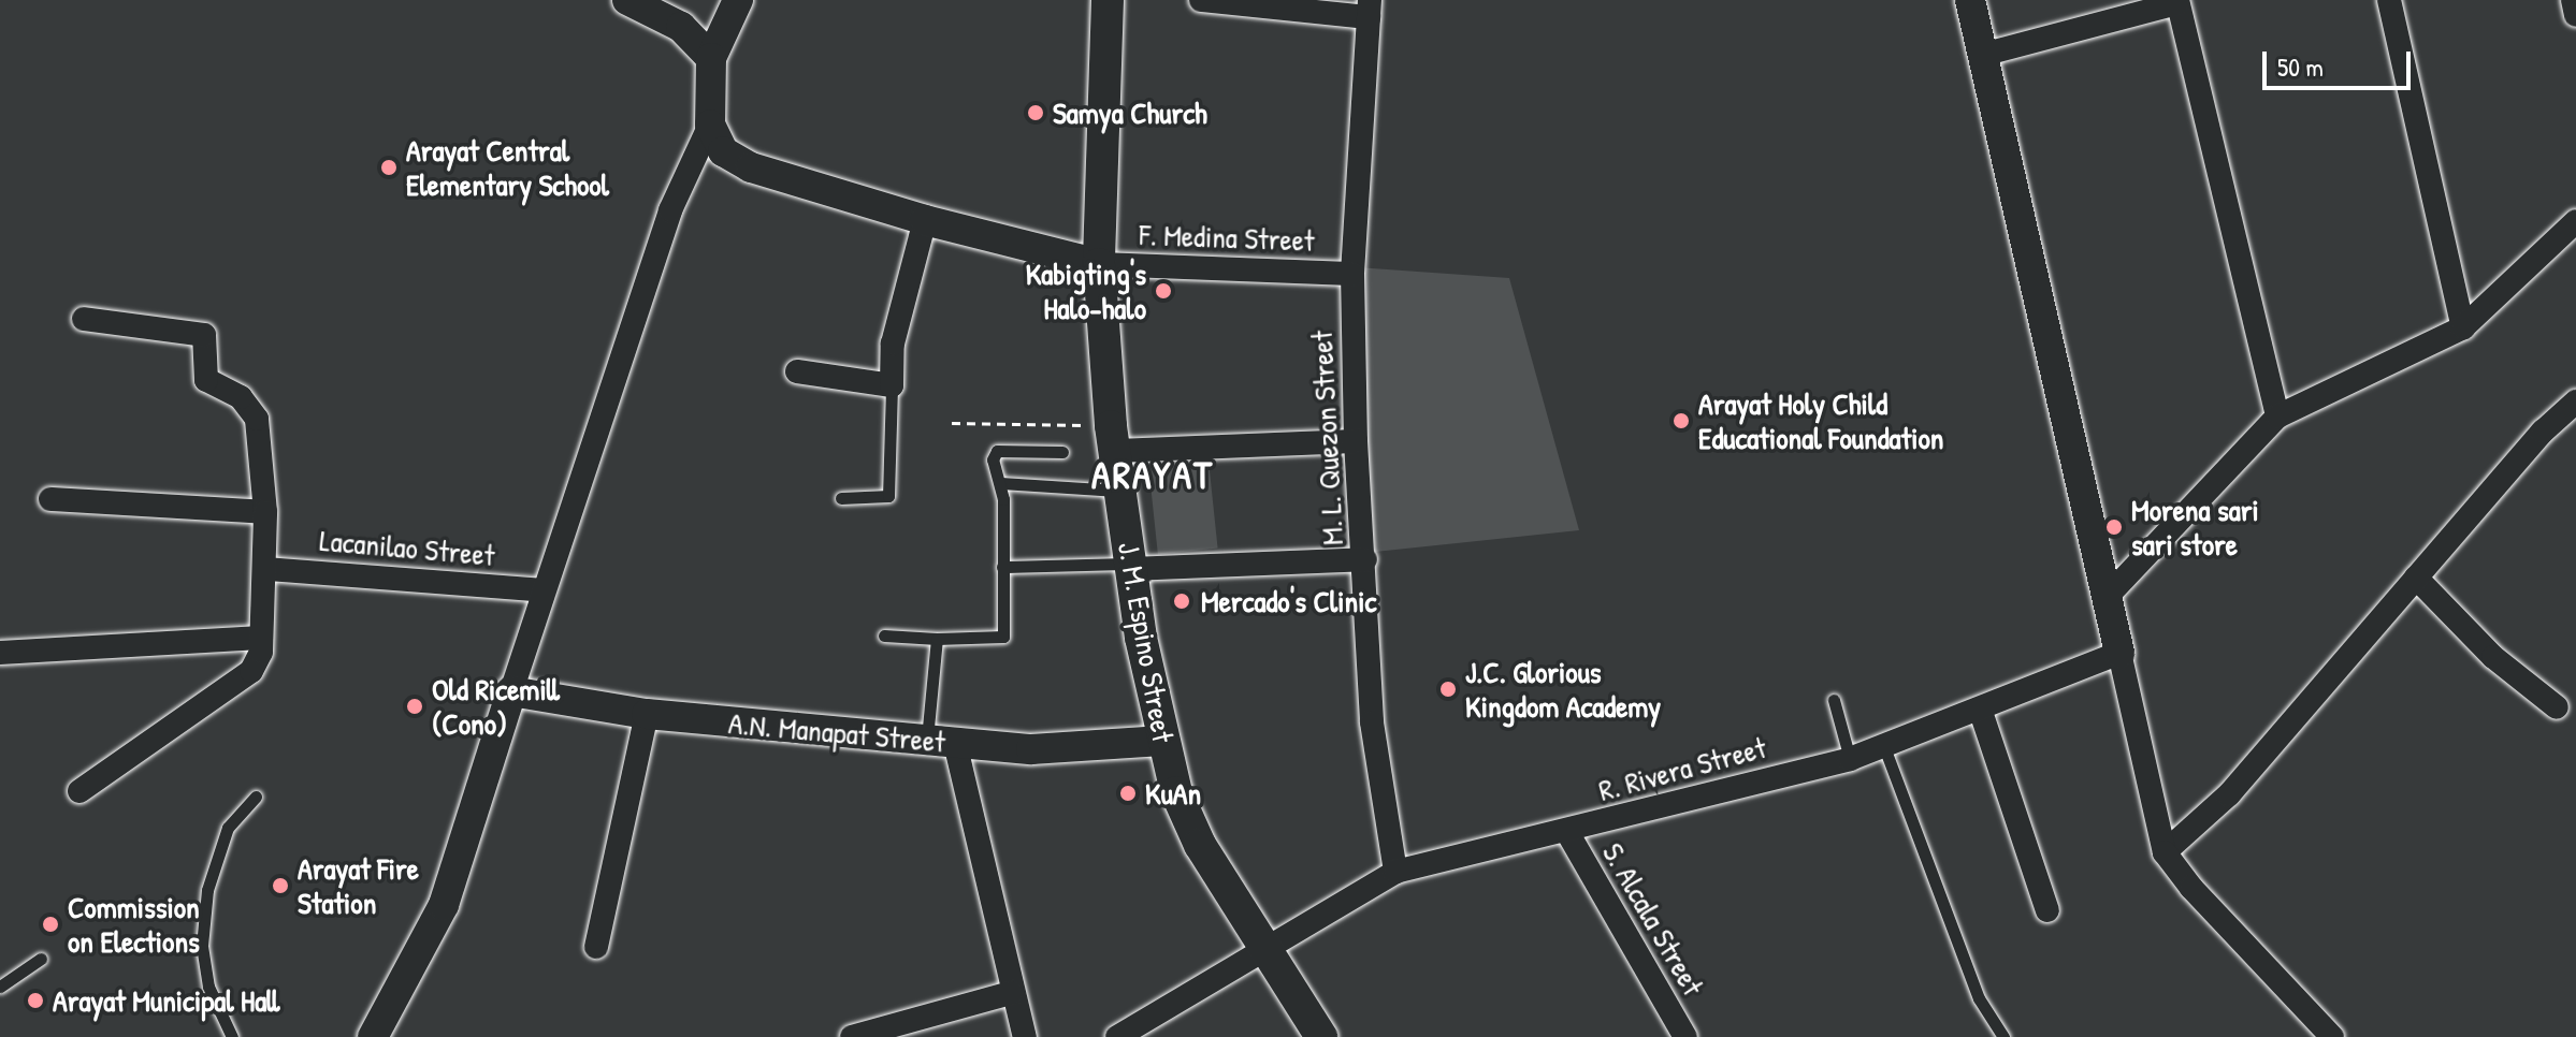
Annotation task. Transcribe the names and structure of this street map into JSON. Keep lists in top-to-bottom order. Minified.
{"streets":{"main road":["J. M. Espino Street"],"street":["F. Medina Street","M. L. Quezon Street","Lacanilao Street","A.N. Manapat Street","R. Rivera Street","S. Alcala Street"]},"crossings":[["F. Medina Street","M. L. Quezon Street"],["F. Medina Street","J. M. Espino Street"],["M. L. Quezon Street","R. Rivera Street"],["J. M. Espino Street","A.N. Manapat Street"],["J. M. Espino Street","R. Rivera Street"],["R. Rivera Street","S. Alcala Street"]],"districts":["ARAYAT"],"places":["Samya Church","Arayat Central Elementary School","Kabigting's Halo-halo","Arayat Holy Child Educational Foundation","Morena sari sari store","Mercado's Clinic","J.C. Glorious Kingdom Academy","Old Ricemill (Cono)","KuAn","Arayat Fire Station","Commission on Elections","Arayat Municipal Hall"],"scale_bar":"50 m"}
